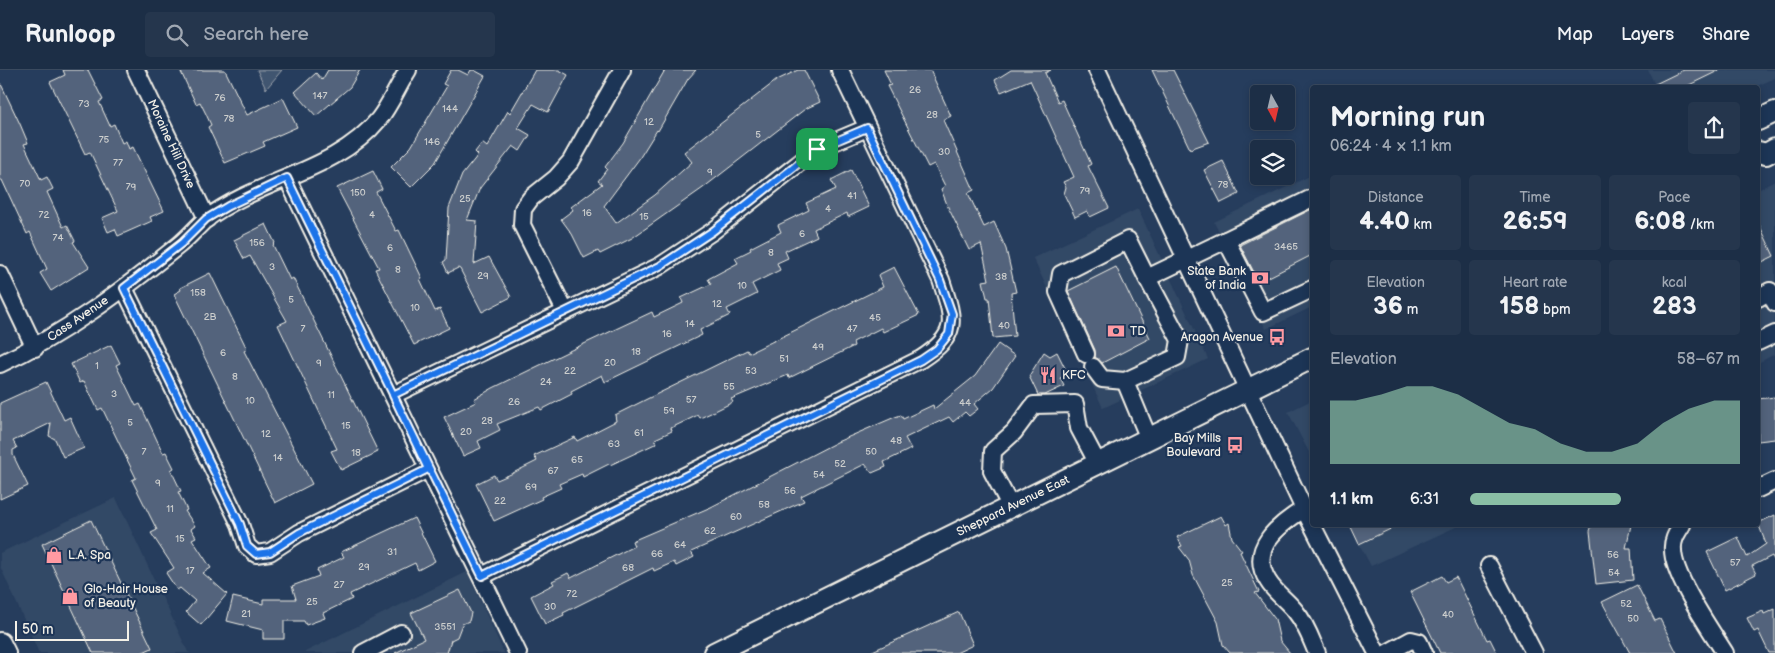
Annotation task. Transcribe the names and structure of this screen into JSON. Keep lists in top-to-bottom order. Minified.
{"streets":{"main road":["Sheppard Avenue East"],"street":["Moraine Hill Drive","Cass Avenue"]},"crossings":[["Moraine Hill Drive","Cass Avenue"]],"places":{"bank":["State Bank of India","TD"],"bus stop":["Aragon Avenue","Bay Mills Boulevard"],"restaurant":["KFC"],"shop":["L.A. Spa","Glo-Hair House of Beauty"]},"house_numbers":["26","147","76","73","144","28","78","12","5","75","146","30","77","9","70","78","79","79","150","41","25","4","16","72","4","15","6","74","156","3465","6","8","3","8","29","38","10","158","5","12","10","2B","45","14","40","7","47","16","49","18","6","51","9","20","1","22","53","8","24","55","3","11","57","10","26","44","59","28","5","15","20","61","12","48","63","7","50","18","14","65","52","67","54","9","69","56","22","58","11","60","62","15","64","31","66","56","57","29","68","17","54","25","27","72","25","52","30","21","40","50","3551"],"scale_bar":"50 m","north":"bottom","page":{"header":"Runloop","search":"Search here","nav":["Map","Layers","Share"],"heading":["Morning run","06:24 · 4 × 1.1 km"],"stats":[["Distance","4.40 km"],["Time","26:59"],["Pace","6:08 /km"],["Elevation","36 m"],["Heart rate","158 bpm"],["kcal","283"]],"chart":["Elevation","58–67 m"],"list":[{"name":"1.1 km","note":"6:31"}],"scale":"50 m"}}
